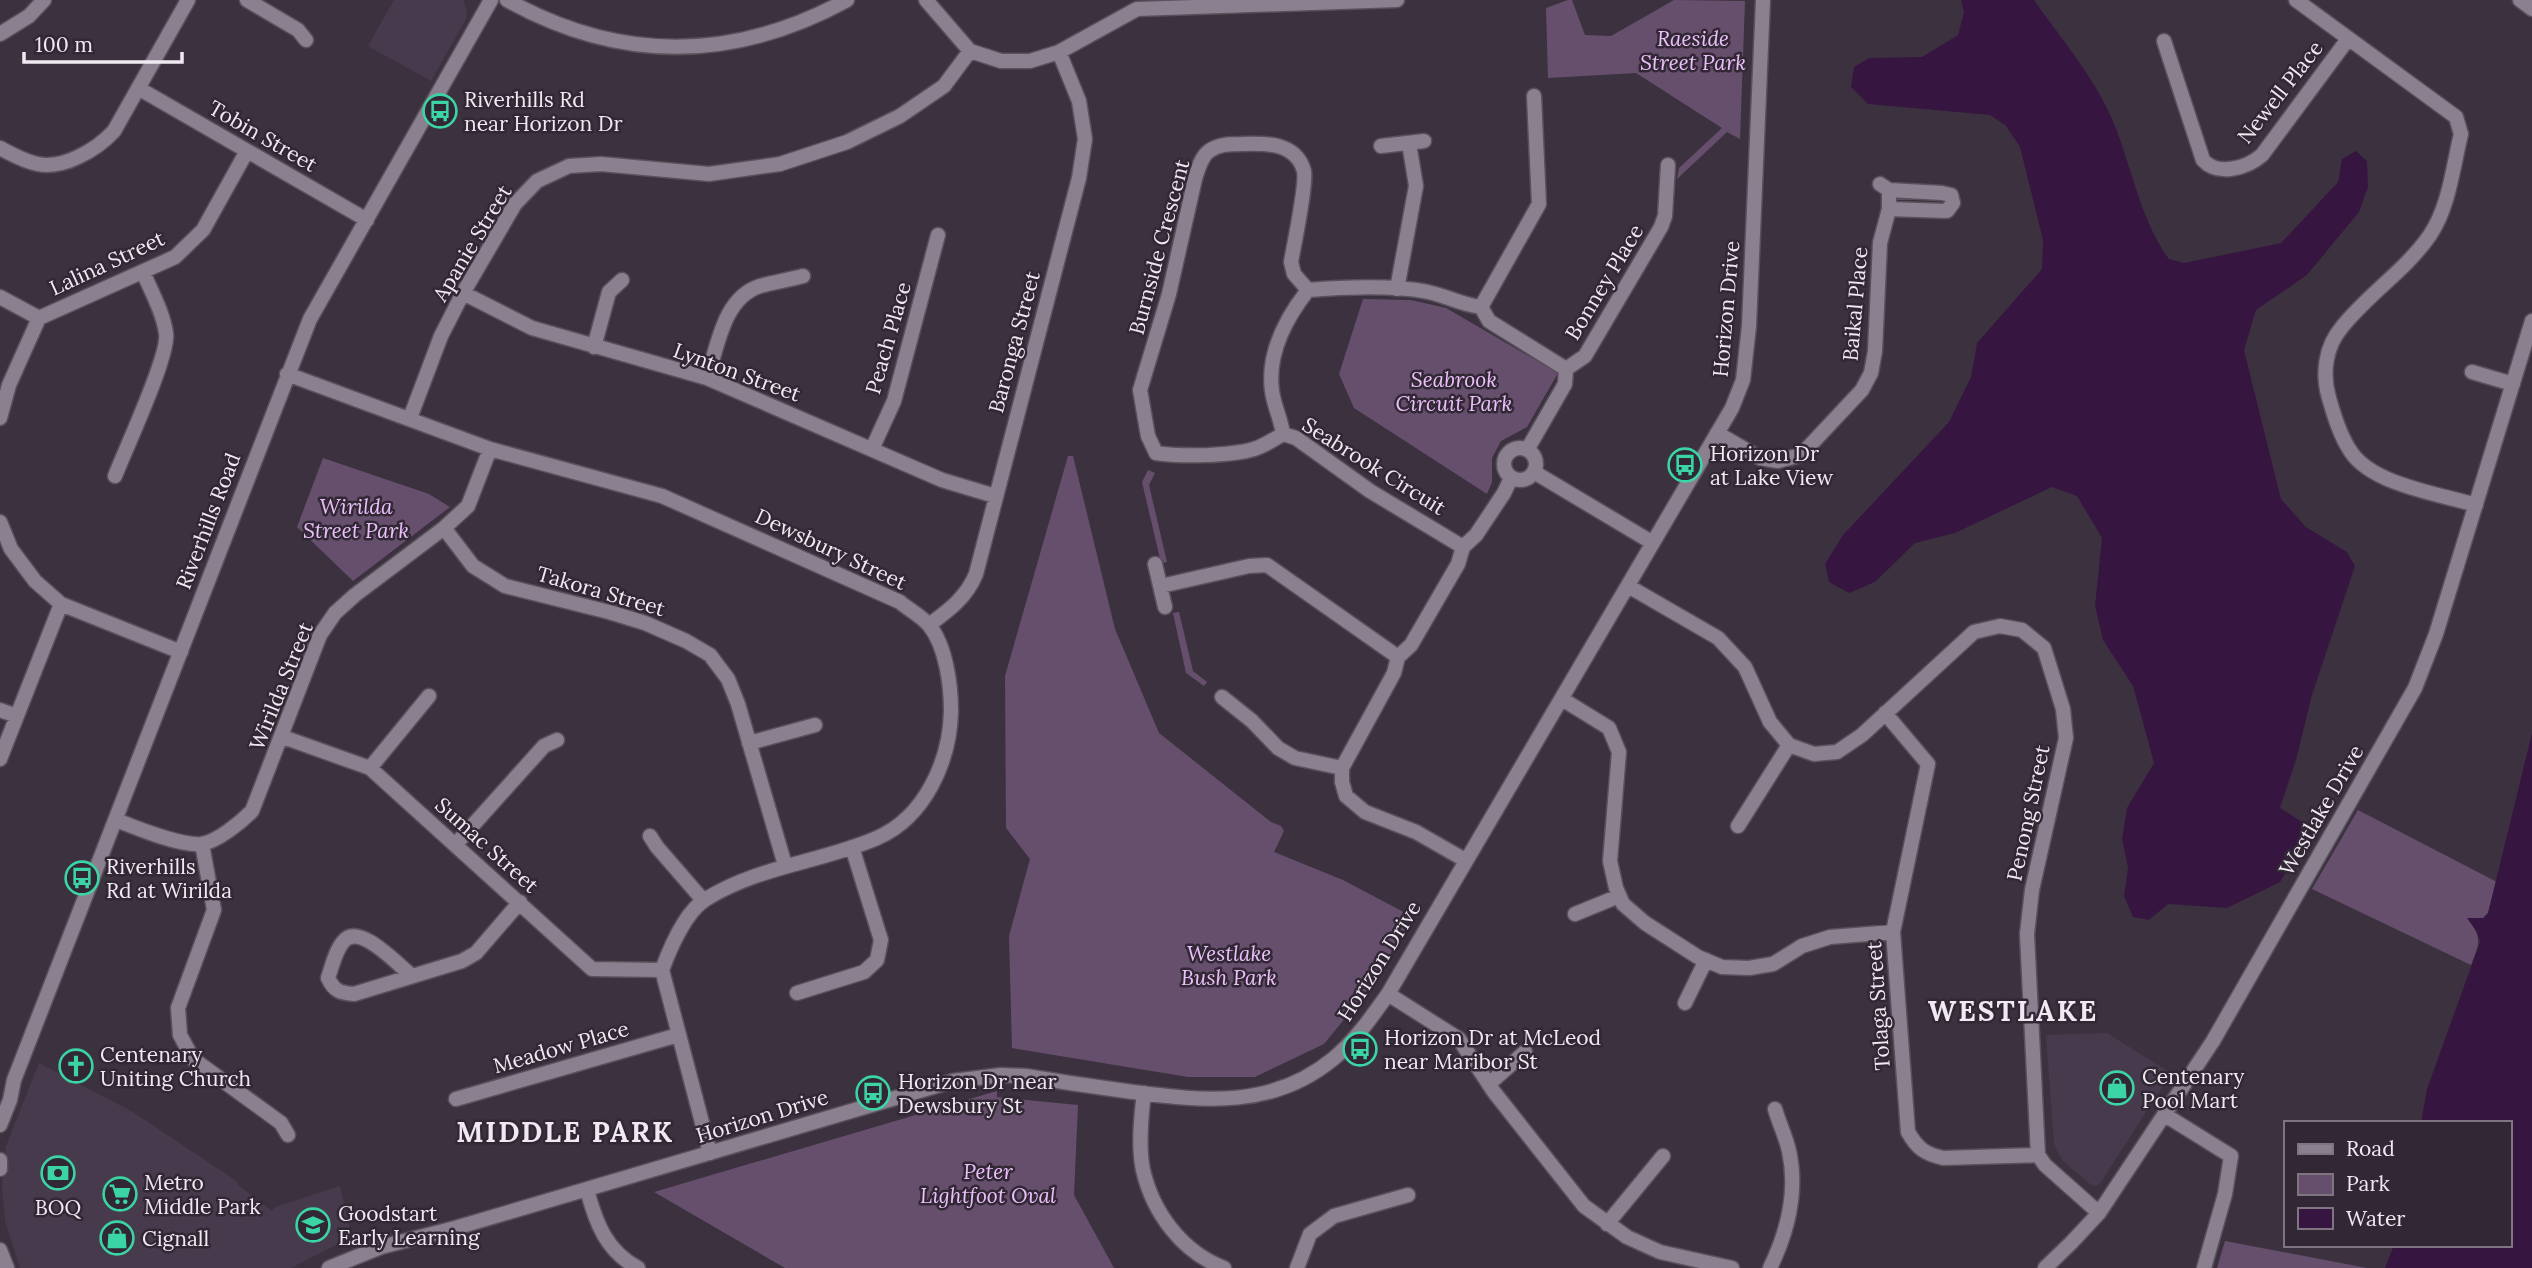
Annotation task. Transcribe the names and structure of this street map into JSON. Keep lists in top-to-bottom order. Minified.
{"streets":{"street":["Newell Place","Tobin Street","Apanie Street","Burnside Crescent","Lalina Street","Bonney Place","Baikal Place","Horizon Drive","Peach Place","Baronga Street","Lynton Street","Seabrook Circuit","Riverhills Road","Dewsbury Street","Takora Street","Wirilda Street","Westlake Drive","Penong Street","Sumac Street","Tolaga Street","Meadow Place"]},"crossings":[["Tobin Street","Lalina Street"],["Tobin Street","Riverhills Road"],["Apanie Street","Lynton Street"],["Apanie Street","Dewsbury Street"],["Burnside Crescent","Seabrook Circuit"],["Baikal Place","Horizon Drive"],["Peach Place","Lynton Street"],["Baronga Street","Lynton Street"],["Baronga Street","Dewsbury Street"],["Riverhills Road","Dewsbury Street"],["Dewsbury Street","Takora Street"],["Dewsbury Street","Wirilda Street"],["Takora Street","Wirilda Street"],["Wirilda Street","Sumac Street"],["Penong Street","Tolaga Street"]],"districts":["WESTLAKE","MIDDLE PARK"],"parks":["Raeside Street Park","Seabrook Circuit Park","Wirilda Street Park","Westlake Bush Park","Peter Lightfoot Oval"],"places":{"bus stop":["Riverhills Rd near Horizon Dr","Horizon Dr at Lake View","Riverhills Rd at Wirilda","Horizon Dr at McLeod near Maribor St","Horizon Dr near Dewsbury St"],"church":["Centenary Uniting Church"],"shop":["Centenary Pool Mart","Cignall"],"bank":["BOQ"],"supermarket":["Metro Middle Park"],"school or university":["Goodstart Early Learning"]},"legend":["Road","Park","Water"],"scale_bar":"100 m"}
